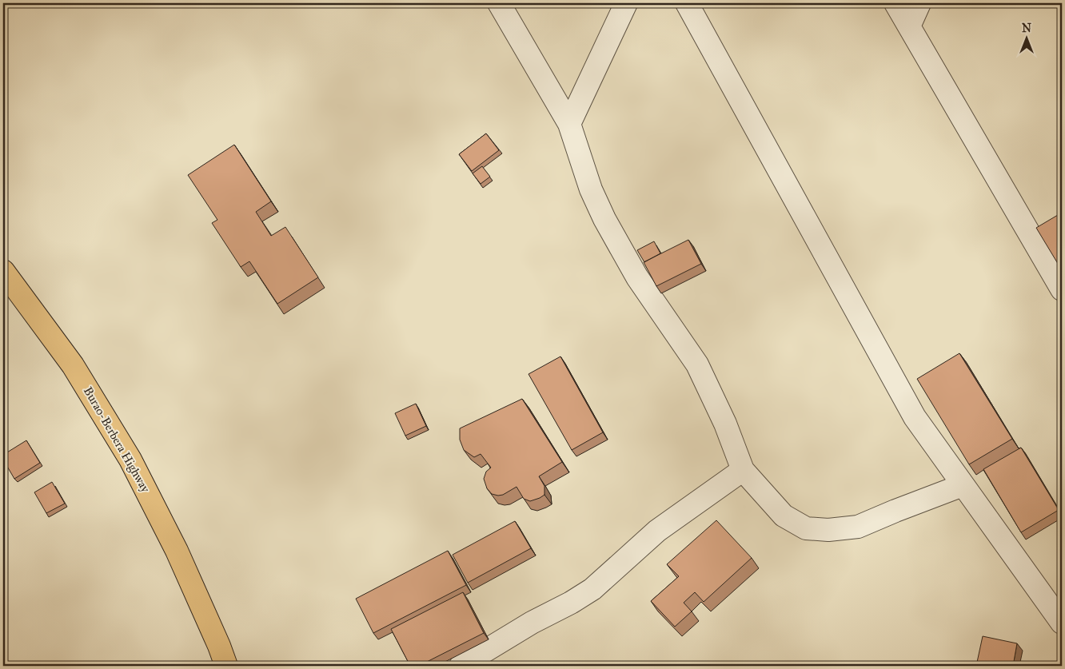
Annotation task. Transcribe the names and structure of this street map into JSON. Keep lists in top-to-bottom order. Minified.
{"streets":{"highway":["Burao-Berbera Highway"]},"north":"top"}
